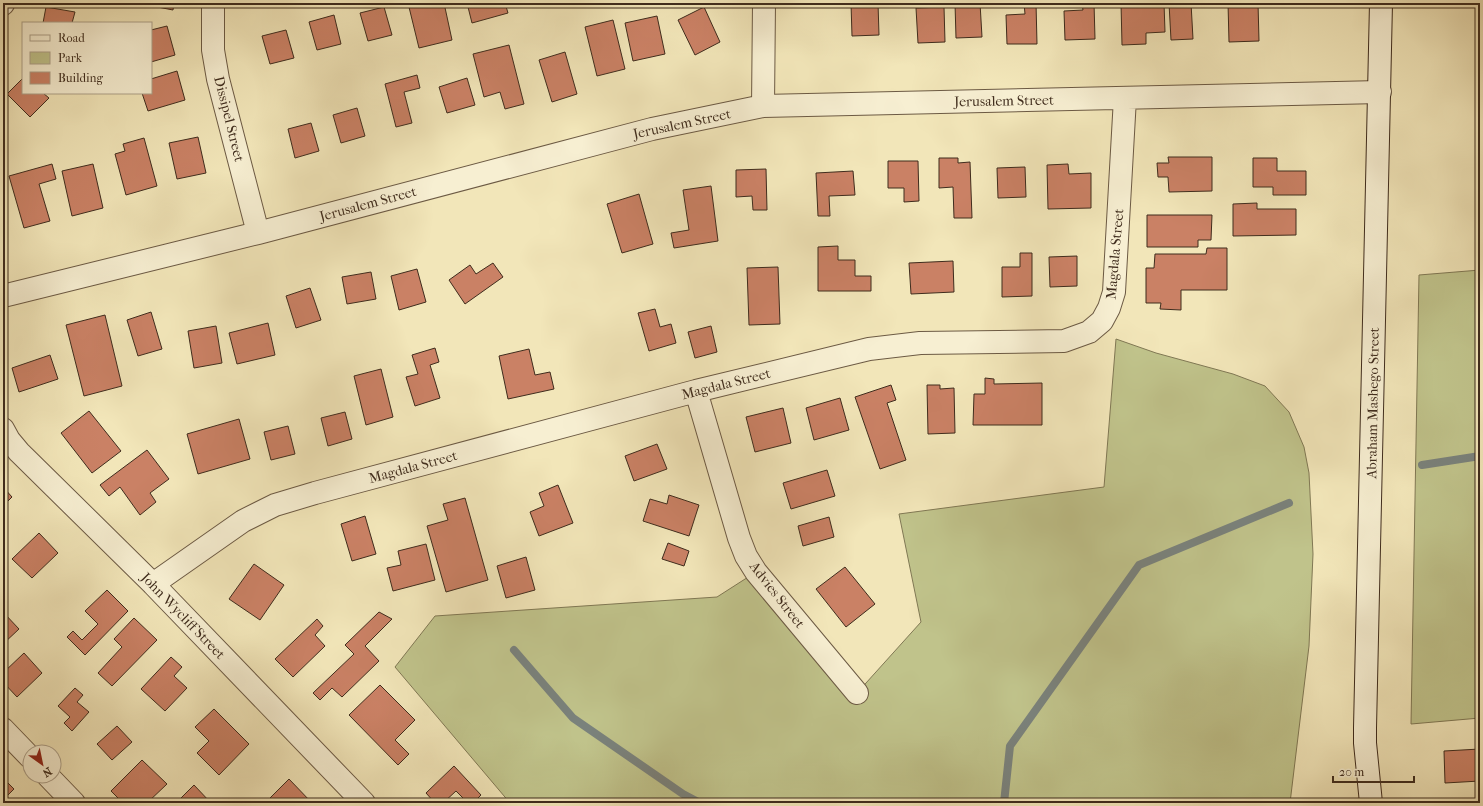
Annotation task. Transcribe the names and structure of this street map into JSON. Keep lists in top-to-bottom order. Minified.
{"streets":{"street":["Jerusalem Street","Dissipel Street","Magdala Street","Abraham Mashego Street","Advies Street","John Wycliff Street"]},"crossings":[["Jerusalem Street","Dissipel Street"],["Jerusalem Street","Magdala Street"],["Jerusalem Street","Abraham Mashego Street"],["Magdala Street","Advies Street"],["Magdala Street","John Wycliff Street"]],"legend":["Road","Park","Building"],"scale_bar":"20 m","north":"bottom right"}
